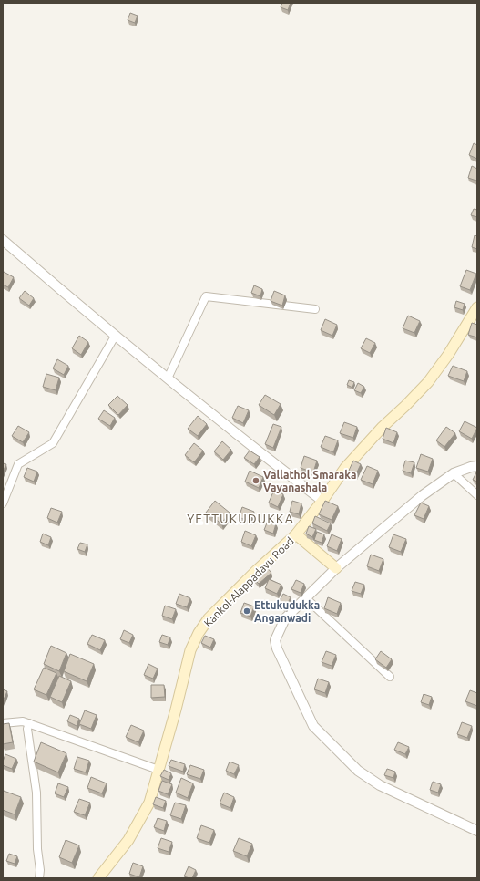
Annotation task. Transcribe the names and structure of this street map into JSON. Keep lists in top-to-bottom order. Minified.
{"streets":{"main road":["Kankol-Alappadavu Road"]},"districts":["YETTUKUDUKKA"],"places":["Vallathol Smaraka Vayanashala","Ettukudukka Anganwadi"]}
